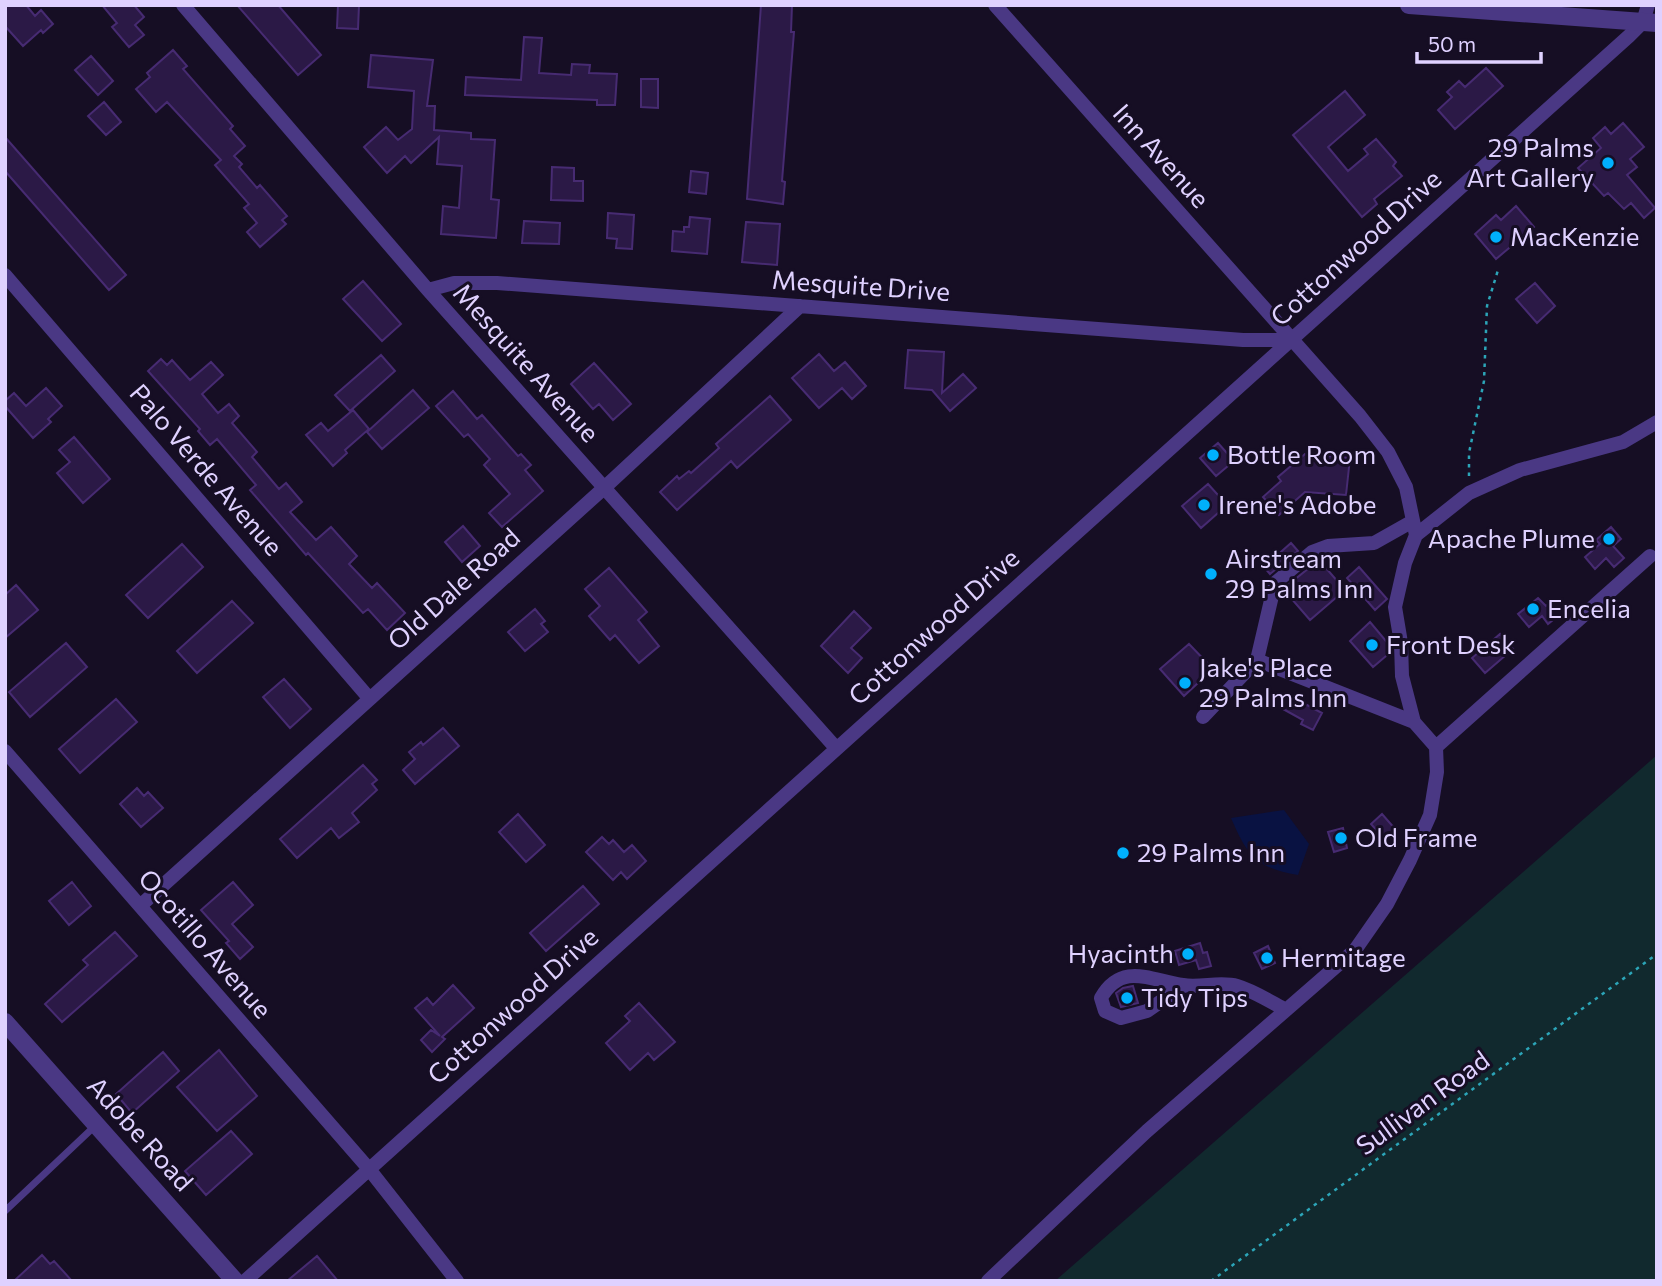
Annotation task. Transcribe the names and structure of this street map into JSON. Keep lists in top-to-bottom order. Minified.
{"streets":{"street":["Inn Avenue","Cottonwood Drive","Mesquite Drive","Mesquite Avenue","Palo Verde Avenue","Old Dale Road","Ocotillo Avenue","Adobe Road"],"path":["Sullivan Road"]},"crossings":[["Inn Avenue","Cottonwood Drive"],["Inn Avenue","Mesquite Drive"],["Cottonwood Drive","Mesquite Drive"],["Cottonwood Drive","Mesquite Avenue"],["Cottonwood Drive","Ocotillo Avenue"],["Mesquite Drive","Mesquite Avenue"],["Mesquite Drive","Old Dale Road"],["Mesquite Avenue","Old Dale Road"],["Palo Verde Avenue","Old Dale Road"],["Old Dale Road","Ocotillo Avenue"]],"places":["29 Palms Art Gallery","MacKenzie","Bottle Room","Irene's Adobe","Apache Plume","Airstream 29 Palms Inn","Encelia","Front Desk","Jake's Place 29 Palms Inn","Old Frame","29 Palms Inn","Hyacinth","Hermitage","Tidy Tips"],"scale_bar":"50 m"}
